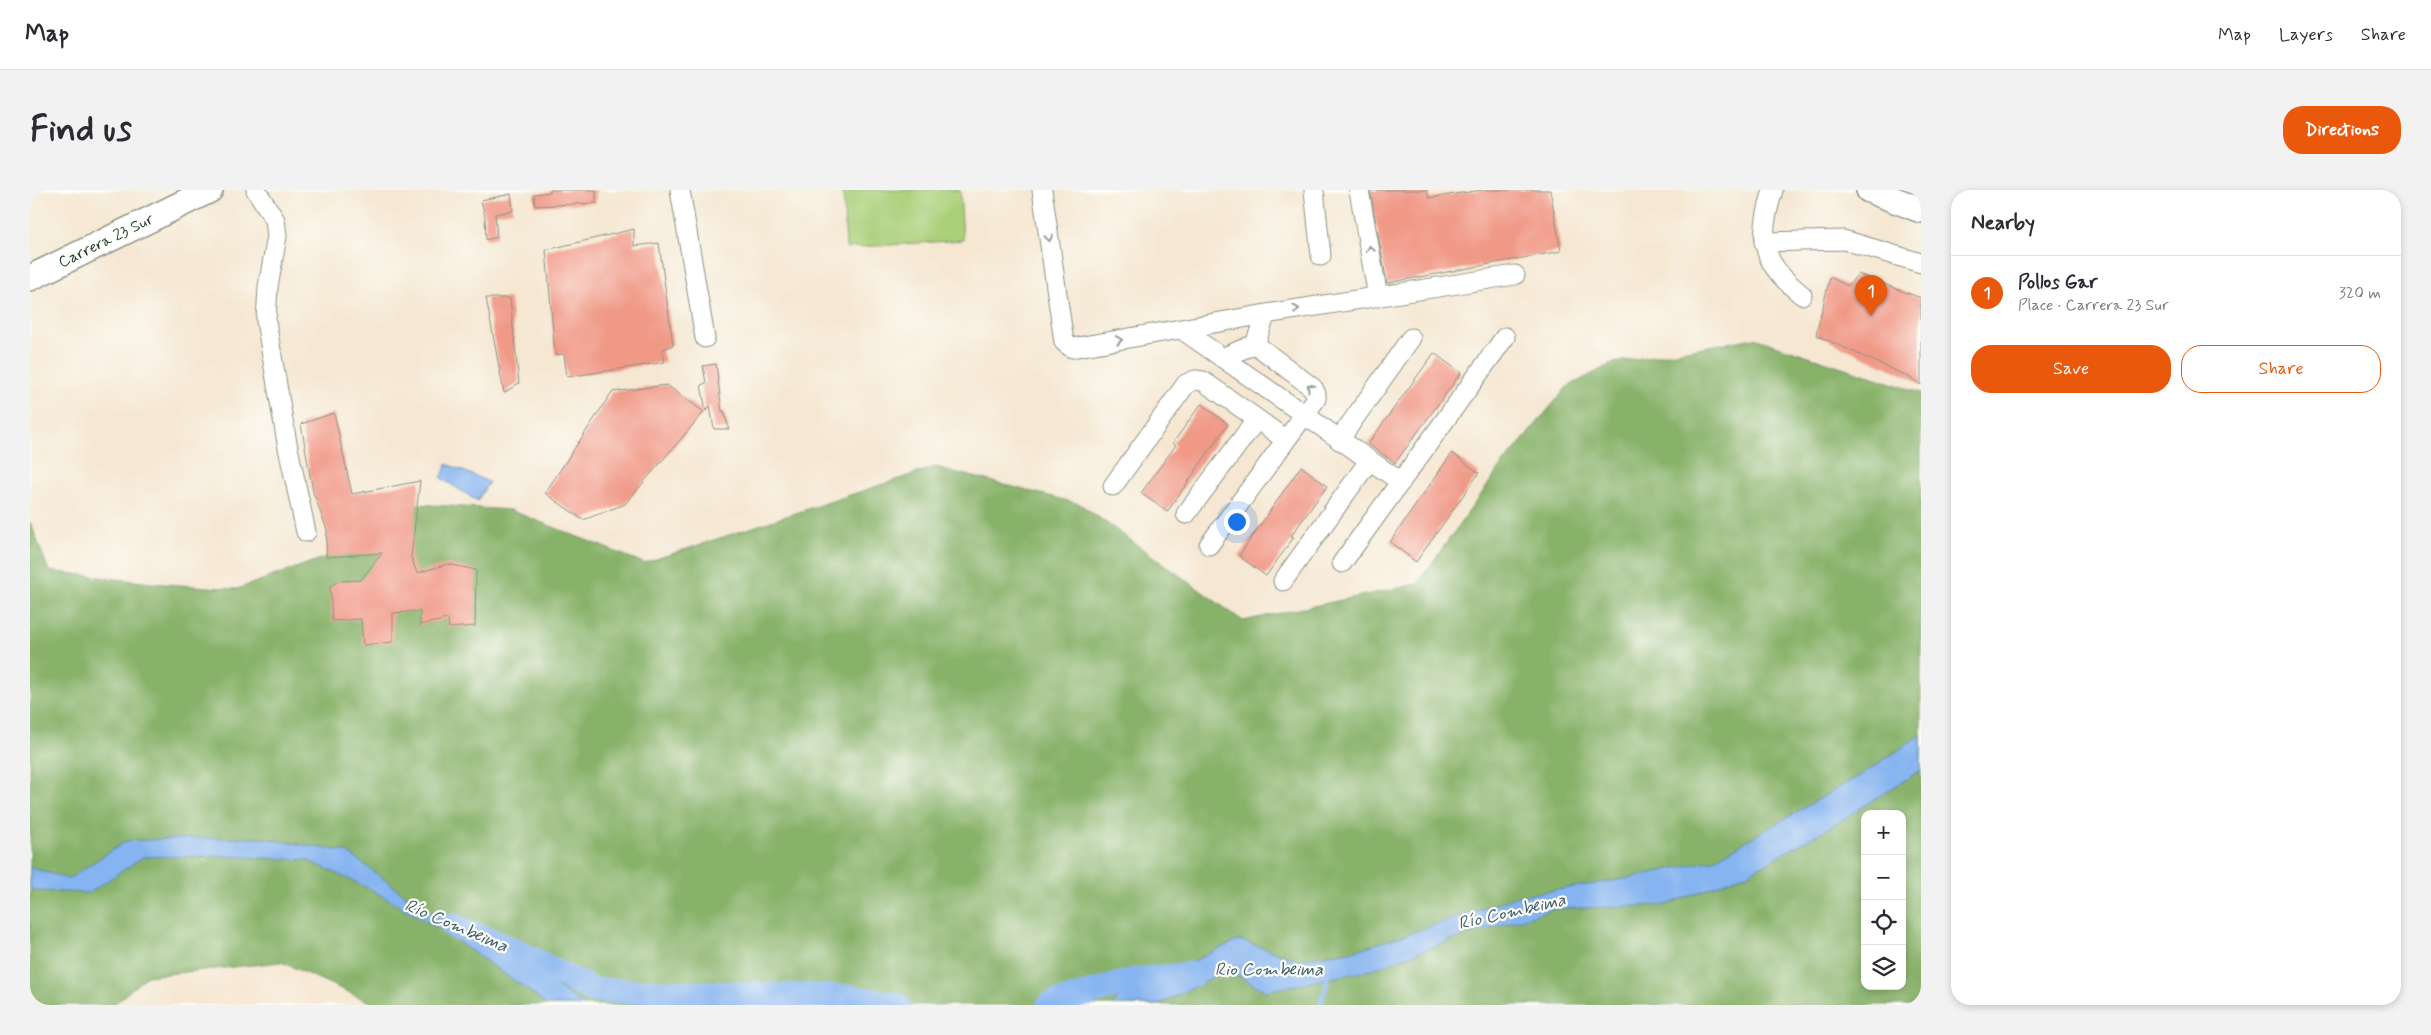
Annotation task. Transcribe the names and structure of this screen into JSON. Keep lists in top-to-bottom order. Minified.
{"streets":{"main road":["Carrera 23 Sur"]},"water":["Río Combeima","Rio Combeima"],"page":{"header":"Map","nav":["Map","Layers","Share"],"buttons":["Directions",["Save","Share"]],"title":"Find us","heading":"Nearby","list":[{"mark":"1","name":"Pollos Gar","note":"Place · Carrera 23 Sur","value":"320 m"}],"pins":"1","map_buttons":["+","−"]}}
